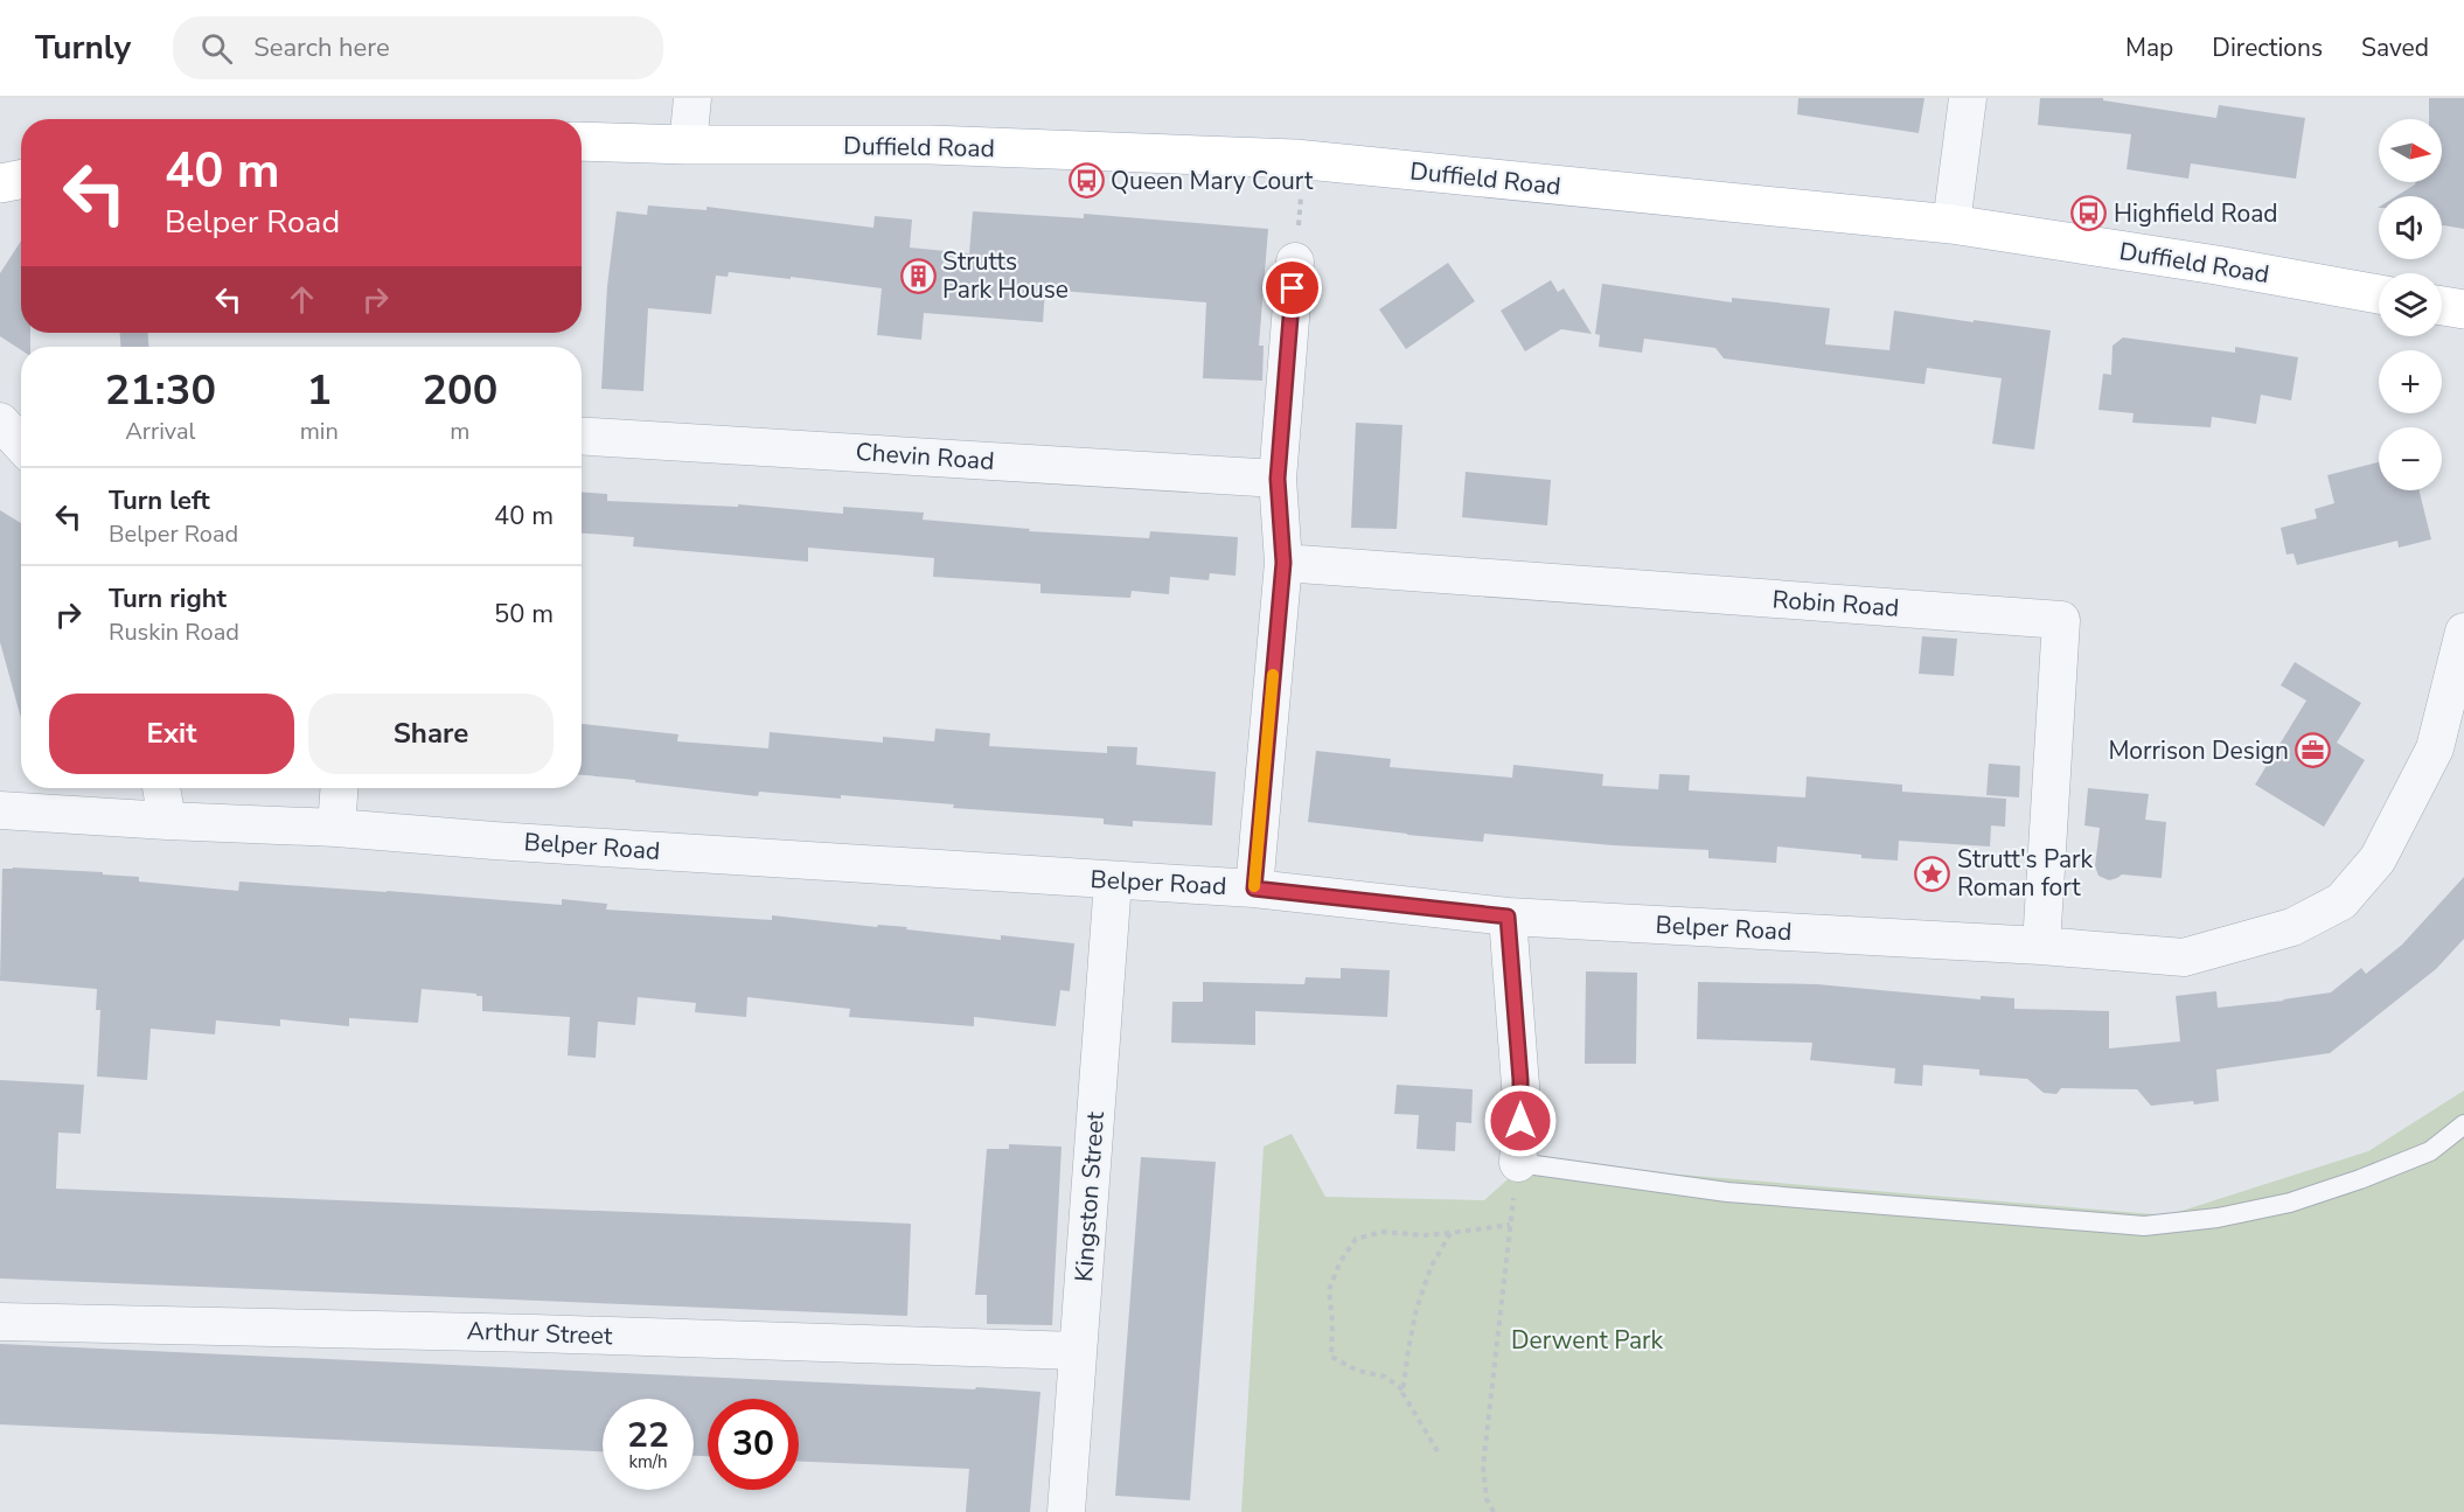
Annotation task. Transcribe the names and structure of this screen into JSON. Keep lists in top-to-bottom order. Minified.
{"streets":{"main road":["Duffield Road"],"street":["Chevin Road","Robin Road","Belper Road","Kingston Street","Arthur Street"]},"crossings":[["Robin Road","Belper Road"],["Belper Road","Kingston Street"],["Kingston Street","Arthur Street"]],"parks":["Derwent Park"],"places":{"bus stop":["Queen Mary Court","Highfield Road"],"building":["Strutts Park House"],"office":["Morrison Design"],"place":["Strutt's Park Roman fort"]},"north":"right","page":{"header":"Turnly","search":"Search here","nav":["Map","Directions","Saved"],"map_buttons":["+","−"],"turn":["40 m","Belper Road"],"eta":["21:30","Arrival","1","min","200","m"],"list":[{"name":"Turn left","note":"Belper Road","value":"40 m"},{"name":"Turn right","note":"Ruskin Road","value":"50 m"}],"buttons":["Exit","Share"],"speed":"22 km/h","limit":"30"}}
